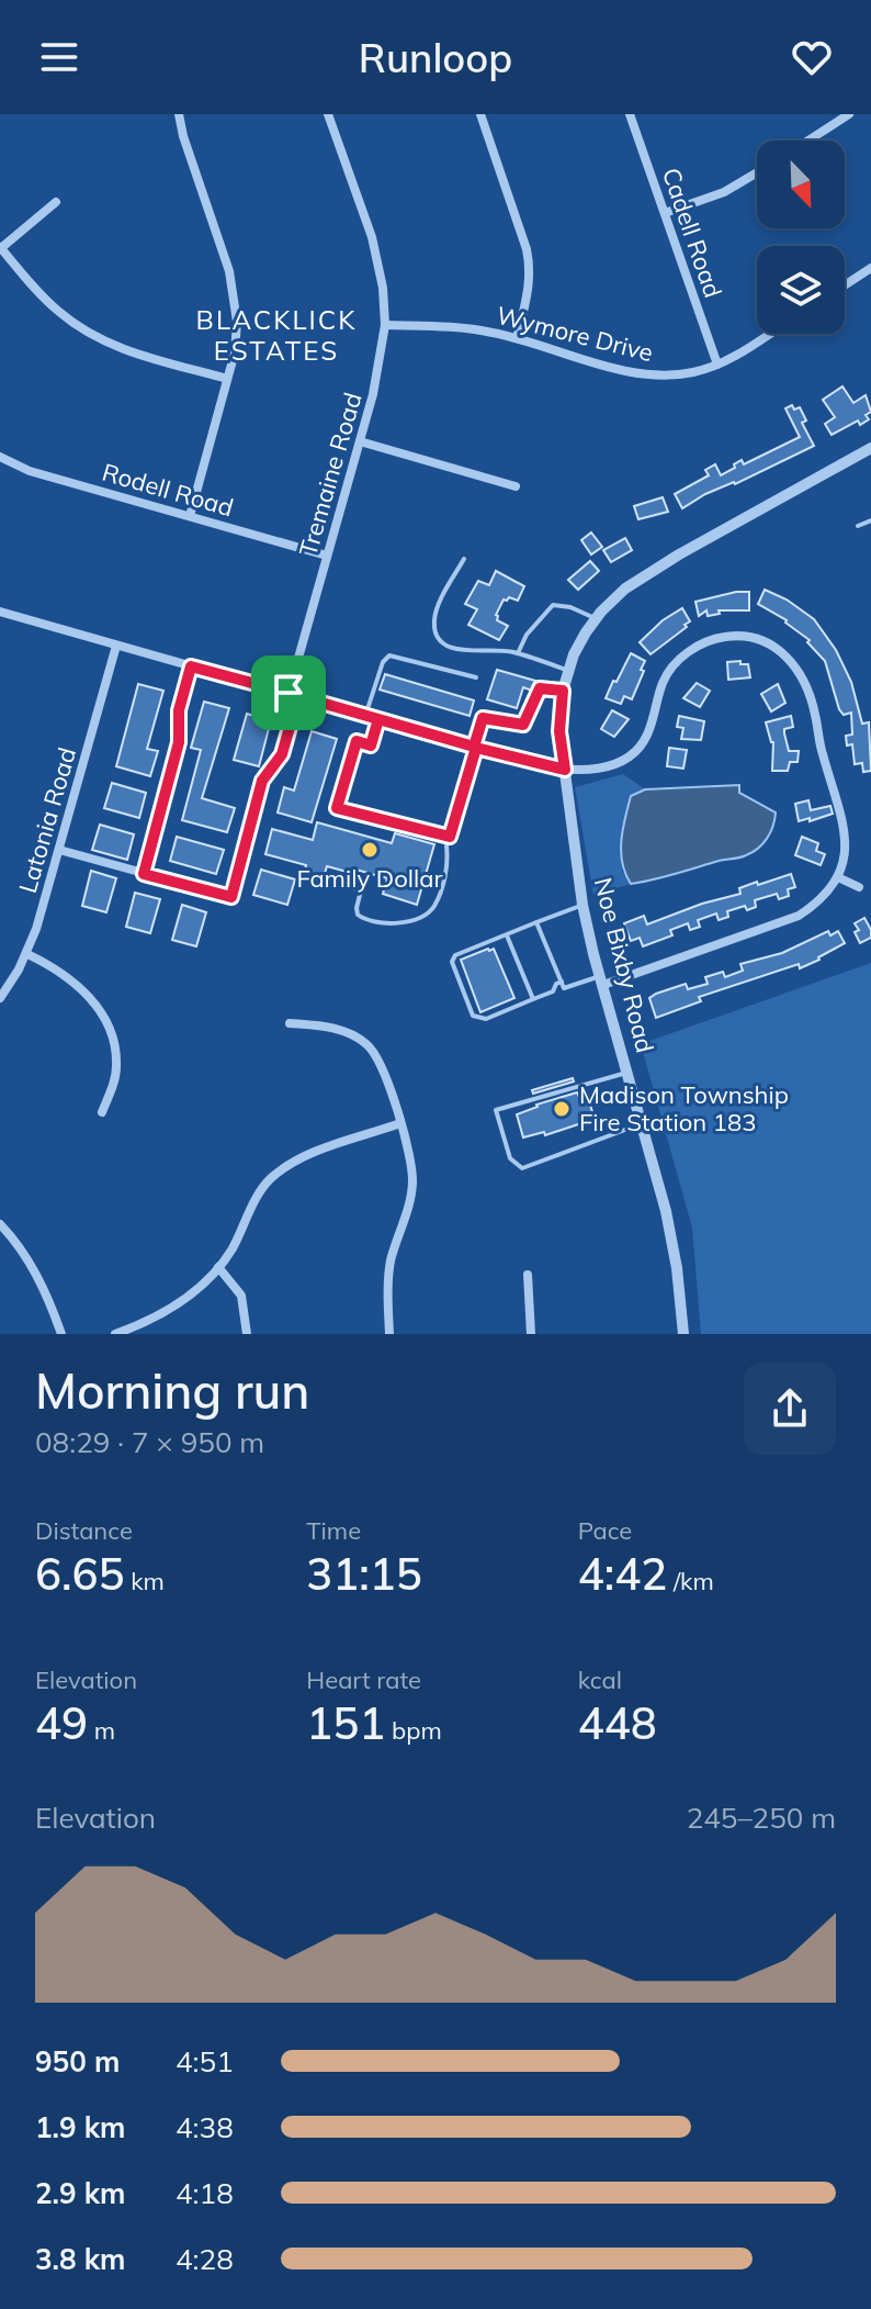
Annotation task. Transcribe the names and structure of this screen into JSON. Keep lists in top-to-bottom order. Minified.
{"streets":{"street":["Cadell Road","Wymore Drive","Tremaine Road","Rodell Road","Latonia Road","Noe Bixby Road"]},"crossings":[["Cadell Road","Wymore Drive"],["Wymore Drive","Tremaine Road"],["Tremaine Road","Rodell Road"]],"districts":["BLACKLICK ESTATES"],"places":["Family Dollar","Madison Township Fire Station 183"],"north":"bottom right","page":{"header":"Runloop","heading":["Morning run","08:29 · 7 × 950 m"],"stats":[["Distance","6.65 km"],["Time","31:15"],["Pace","4:42 /km"],["Elevation","49 m"],["Heart rate","151 bpm"],["kcal","448"]],"chart":["Elevation","245–250 m"],"list":[{"name":"950 m","note":"4:51"},{"name":"1.9 km","note":"4:38"},{"name":"2.9 km","note":"4:18"},{"name":"3.8 km","note":"4:28"}]}}
